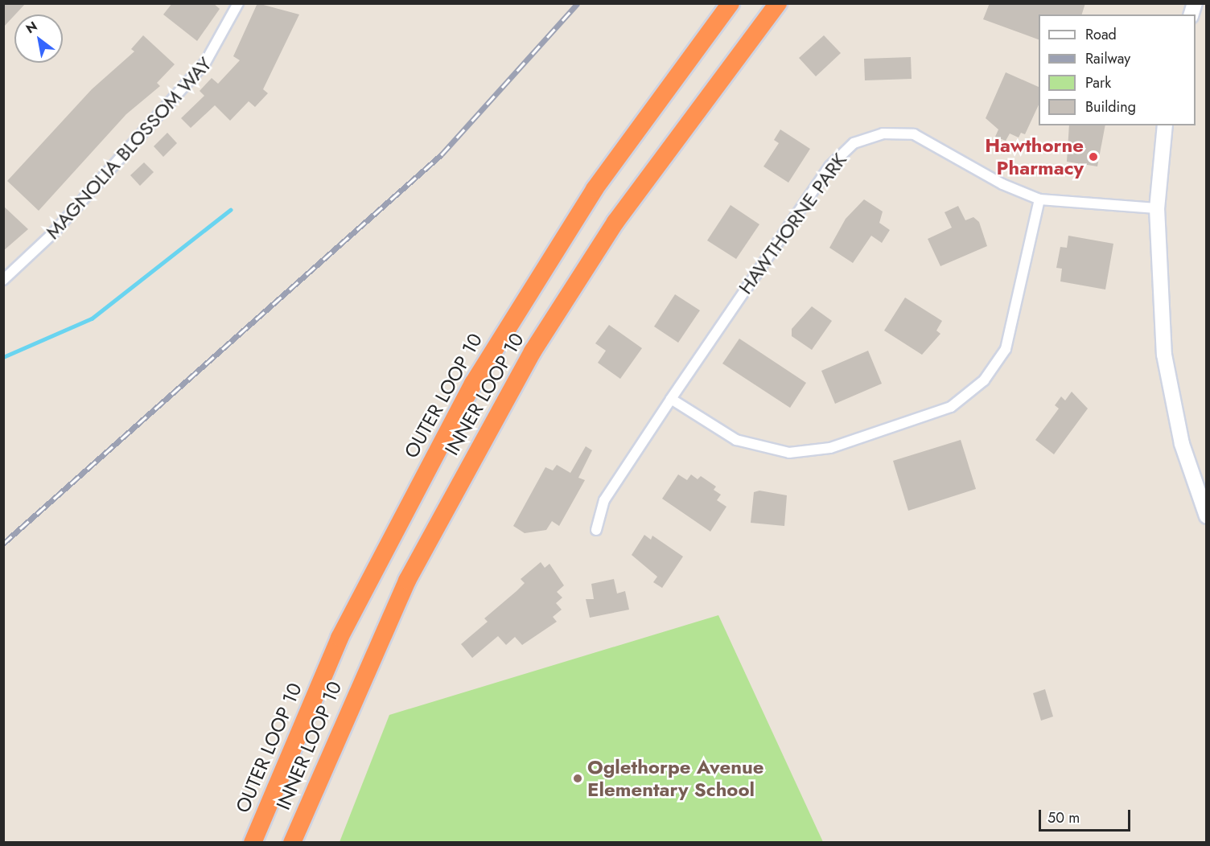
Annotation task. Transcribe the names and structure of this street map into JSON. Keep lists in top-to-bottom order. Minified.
{"streets":{"highway":["INNER LOOP 10","OUTER LOOP 10"],"street":["MAGNOLIA BLOSSOM WAY","HAWTHORNE PARK"]},"places":["Hawthorne Pharmacy","Oglethorpe Avenue Elementary School"],"legend":["Road","Railway","Park","Building"],"scale_bar":"50 m","north":"top left"}
